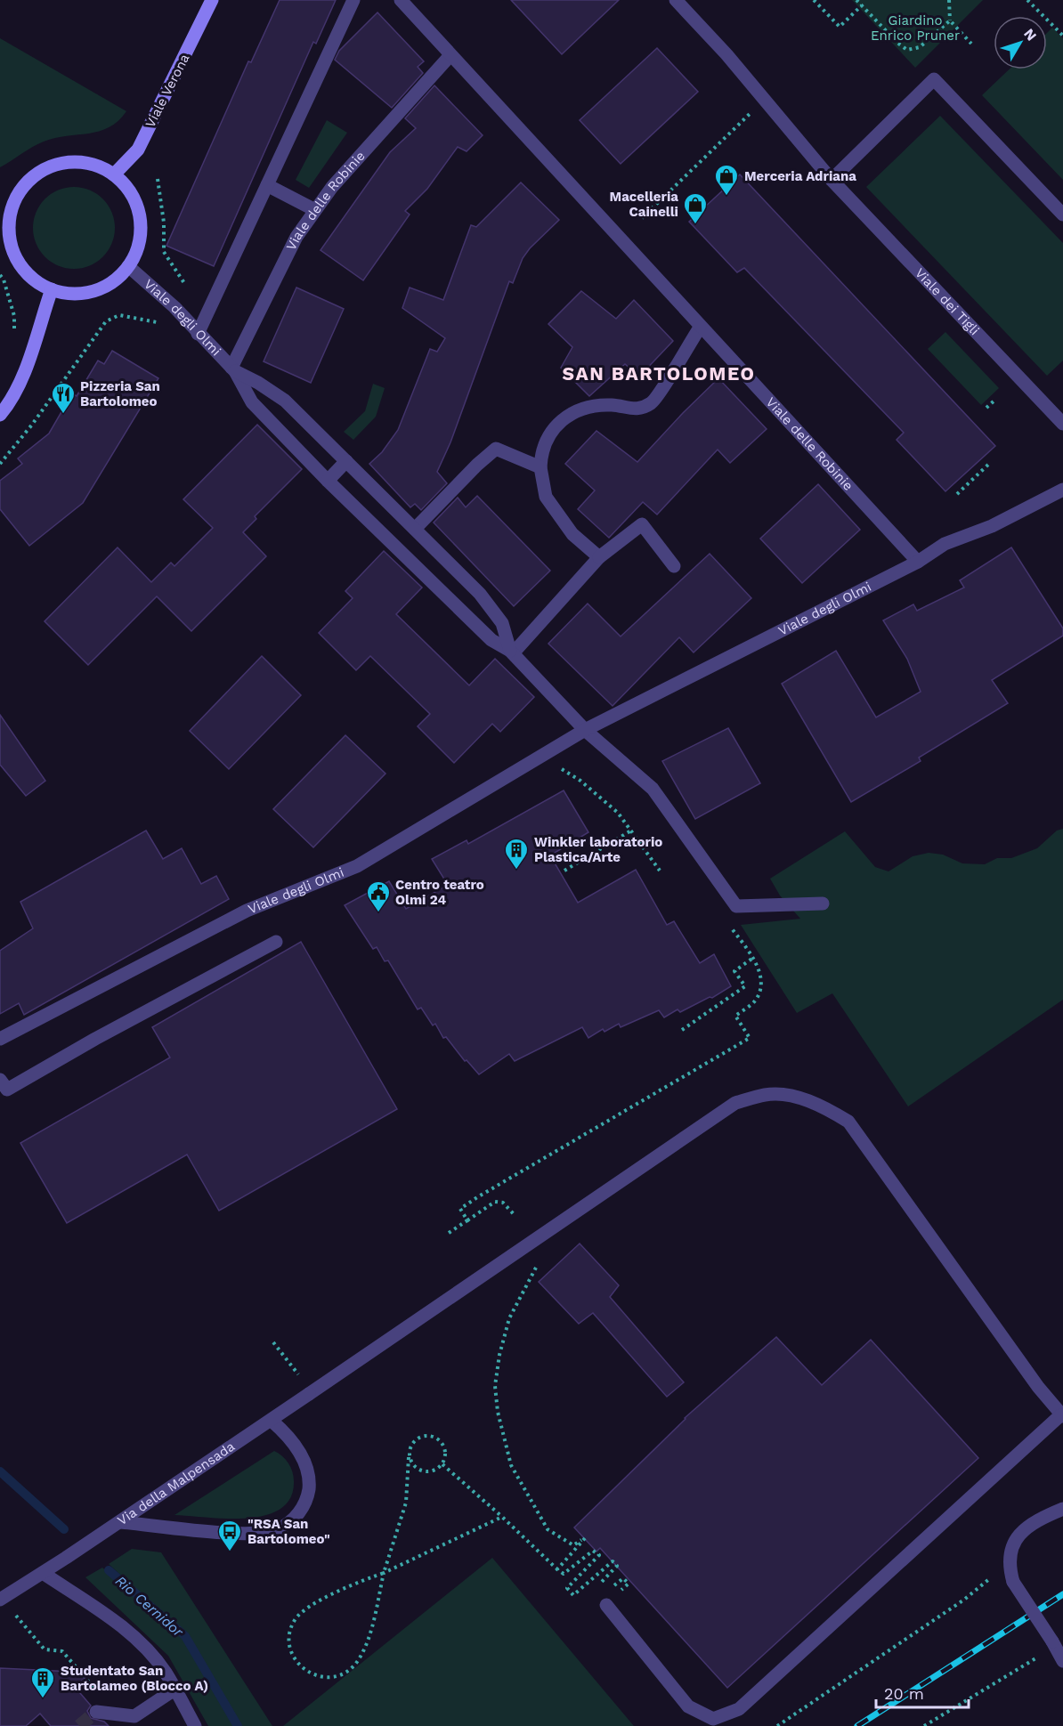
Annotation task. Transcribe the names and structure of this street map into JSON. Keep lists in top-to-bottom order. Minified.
{"streets":{"main road":["Viale Verona"],"street":["Viale delle Robinie","Viale dei Tigli","Viale degli Olmi","Via della Malpensada"]},"crossings":[["Viale Verona","Viale degli Olmi"],["Viale delle Robinie","Viale degli Olmi"]],"districts":["SAN BARTOLOMEO"],"water":["Rio Cernidor"],"parks":["Giardino Enrico Pruner"],"places":{"shop":["Merceria Adriana","Macelleria Cainelli"],"restaurant":["Pizzeria San Bartolomeo"],"building":["Winkler laboratorio Plastica/Arte","Studentato San Bartolameo (Blocco A)"],"public building":["Centro teatro Olmi 24"],"bus stop":["\"RSA San Bartolomeo\""]},"scale_bar":"20 m","north":"top right"}
